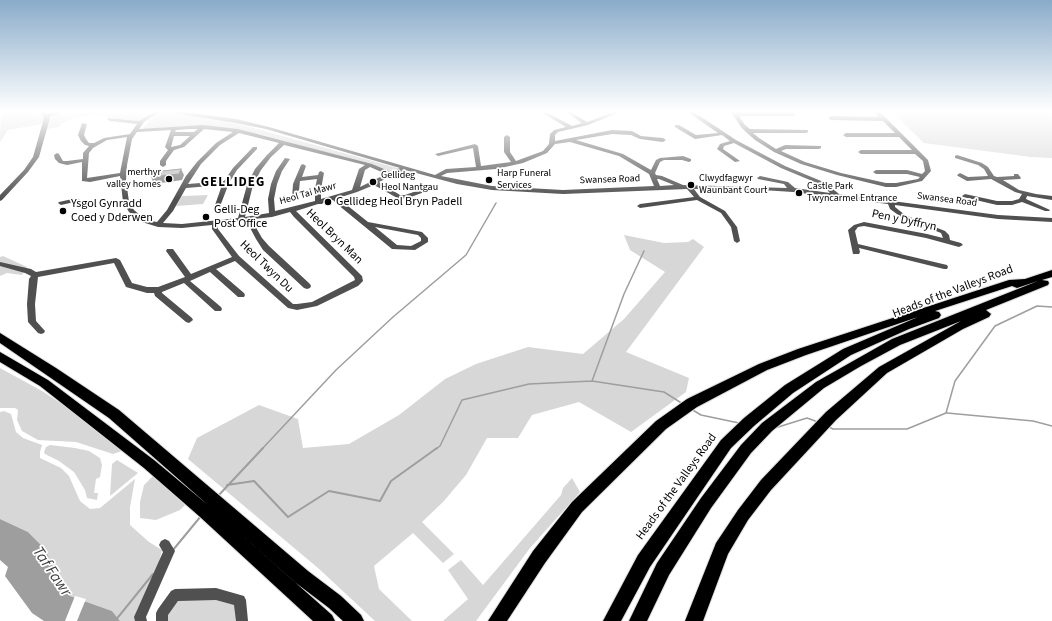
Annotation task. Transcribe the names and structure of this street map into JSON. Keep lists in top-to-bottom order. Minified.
{"streets":{"highway":["Heads of the Valleys Road"],"street":["Swansea Road","Heol Tai Mawr","Pen y Dyffryn","Heol Bryn Man","Heol Twyn Du"]},"crossings":[["Swansea Road","Heol Tai Mawr"],["Swansea Road","Pen y Dyffryn"],["Heol Tai Mawr","Heol Bryn Man"],["Heol Tai Mawr","Heol Twyn Du"],["Heol Bryn Man","Heol Twyn Du"]],"districts":["GELLIDEG"],"water":["Taf Fawr"],"places":["merthyr valley homes","Harp Funeral Services","Gellideg Heol Nantgau","Clwydfagwyr Waunbant Court","Castle Park Twyncarmel Entrance","Gellideg Heol Bryn Padell","Ysgol Gynradd Coed y Dderwen","Gelli-Deg Post Office"]}
